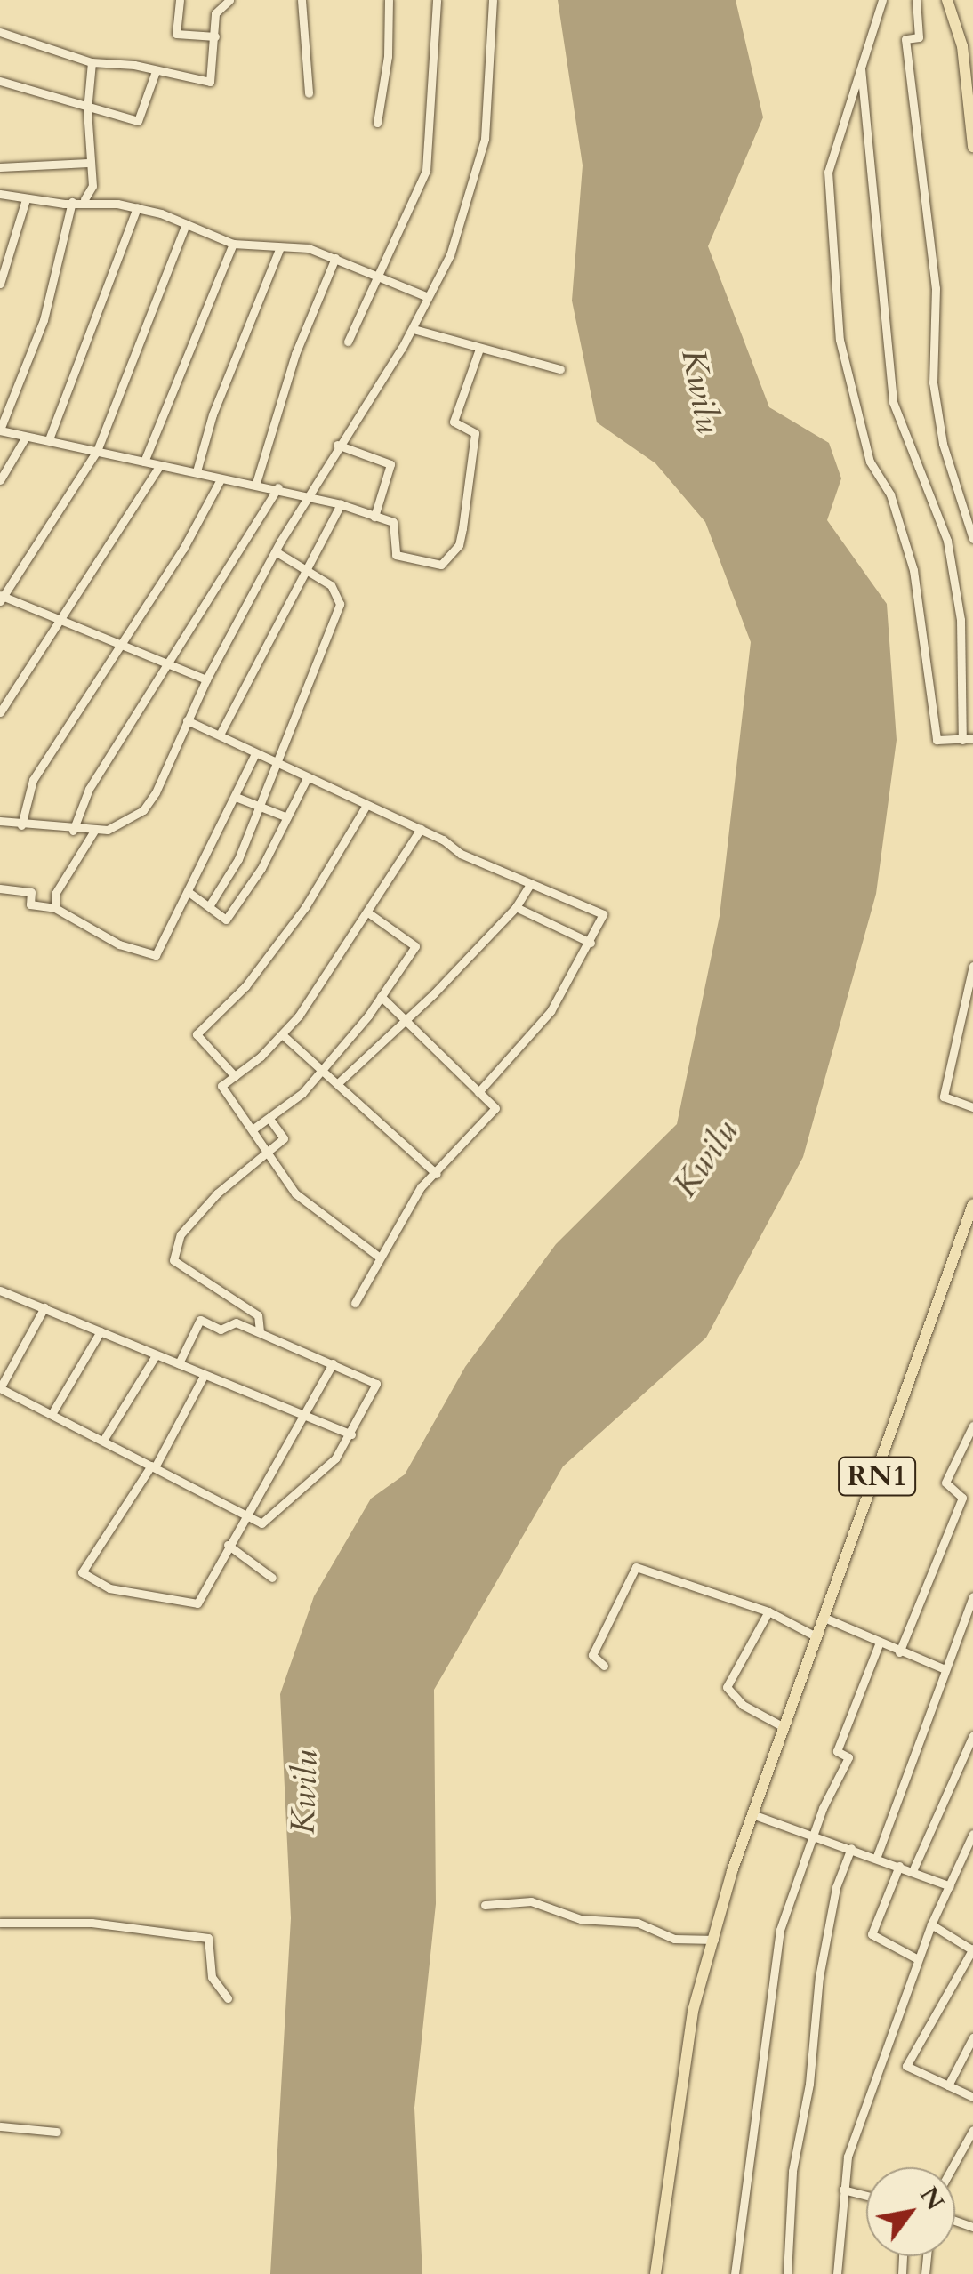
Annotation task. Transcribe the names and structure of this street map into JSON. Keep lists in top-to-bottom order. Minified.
{"streets":{"highway":["RN1"]},"water":["Kwilu"],"north":"top right"}
